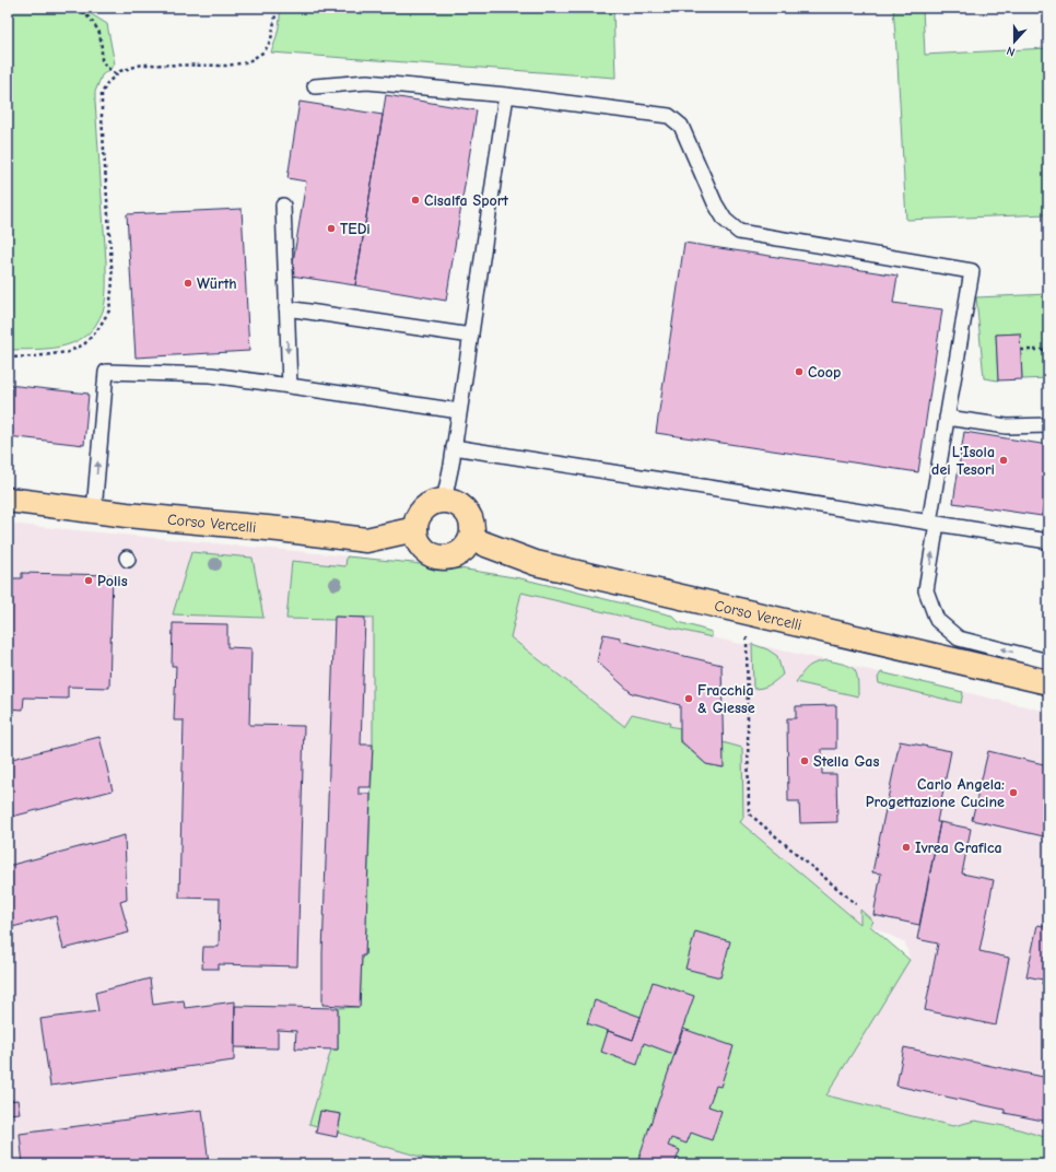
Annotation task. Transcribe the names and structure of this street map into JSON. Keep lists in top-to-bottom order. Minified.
{"streets":{"main road":["Corso Vercelli"]},"places":["Cisalfa Sport","TEDi","Würth","Coop","L'Isola dei Tesori","Polis","Fracchia & Giesse","Stella Gas","Carlo Angela: Progettazione Cucine","Ivrea Grafica"],"north":"bottom"}
